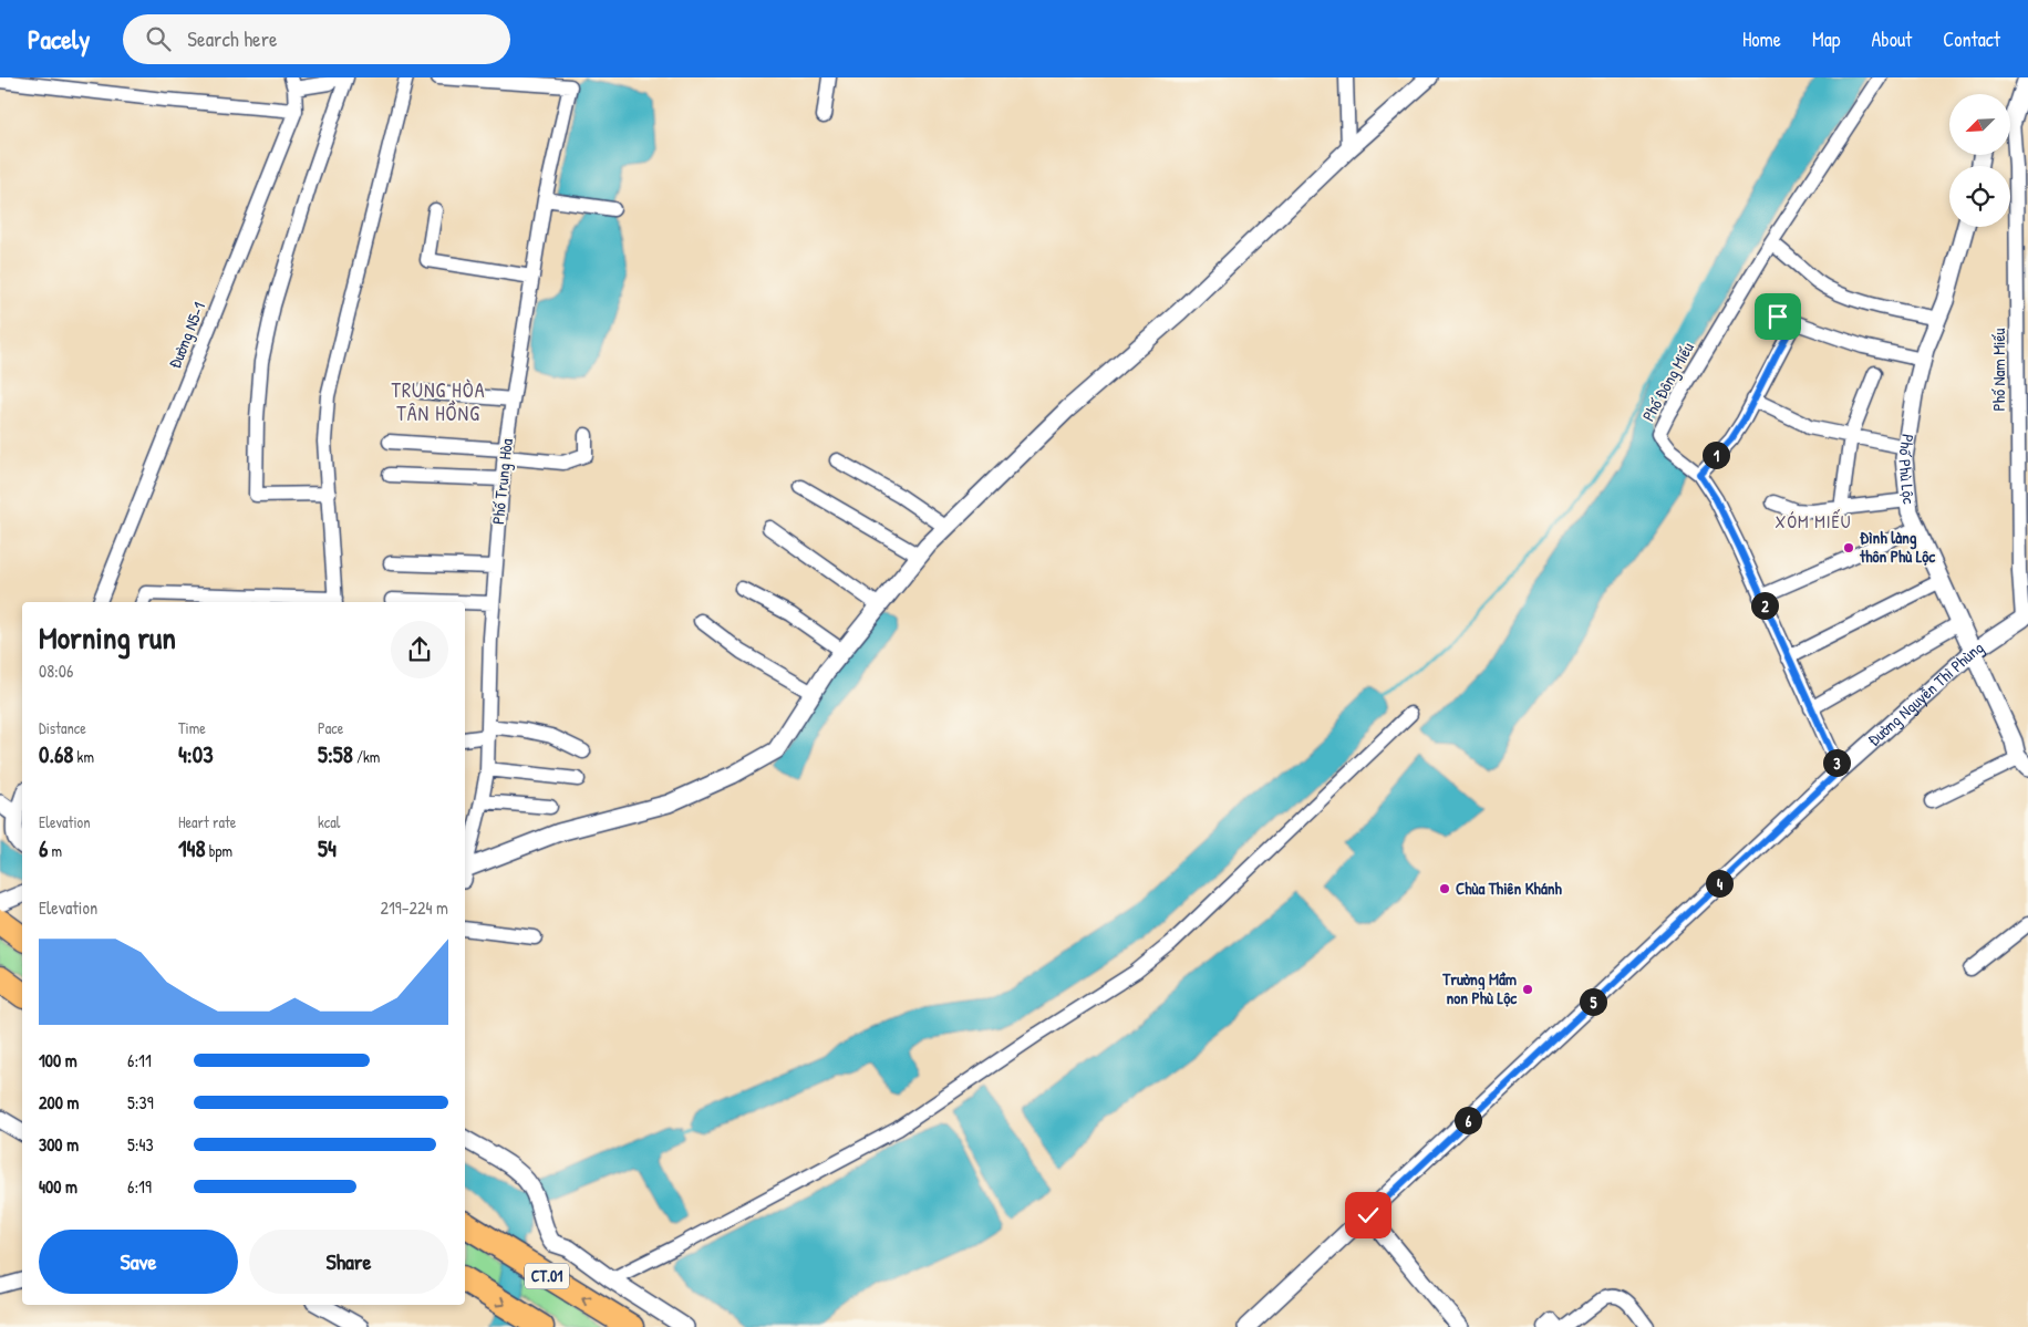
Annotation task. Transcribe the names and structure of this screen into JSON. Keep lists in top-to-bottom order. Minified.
{"streets":{"highway":["CT.01"],"street":["Đường N5-1","Phố Nam Miếu","Phố Đông Miếu","Phố Phù Lộc","Phố Trung Hòa","Đường Nguyễn Thì Phùng"]},"crossings":[["Phố Nam Miếu","Đường Nguyễn Thì Phùng"],["Phố Đông Miếu","Đường Nguyễn Thì Phùng"],["Phố Phù Lộc","Đường Nguyễn Thì Phùng"]],"districts":["TRUNG HÒA TÂN HỒNG","XÓM MIẾU"],"places":["Đình làng thôn Phù Lộc","Chùa Thiên Khánh","Trường Mầm non Phù Lộc"],"north":"bottom left","page":{"header":"Pacely","search":"Search here","nav":["Home","Map","About","Contact"],"pins":["1","2","3","4","5","6"],"heading":["Morning run","08:06"],"stats":[["Distance","0.68 km"],["Time","4:03"],["Pace","5:58 /km"],["Elevation","6 m"],["Heart rate","148 bpm"],["kcal","54"]],"chart":["Elevation","219–224 m"],"list":[{"name":"100 m","note":"6:11"},{"name":"200 m","note":"5:39"},{"name":"300 m","note":"5:43"},{"name":"400 m","note":"6:19"}],"buttons":["Save","Share"]}}
